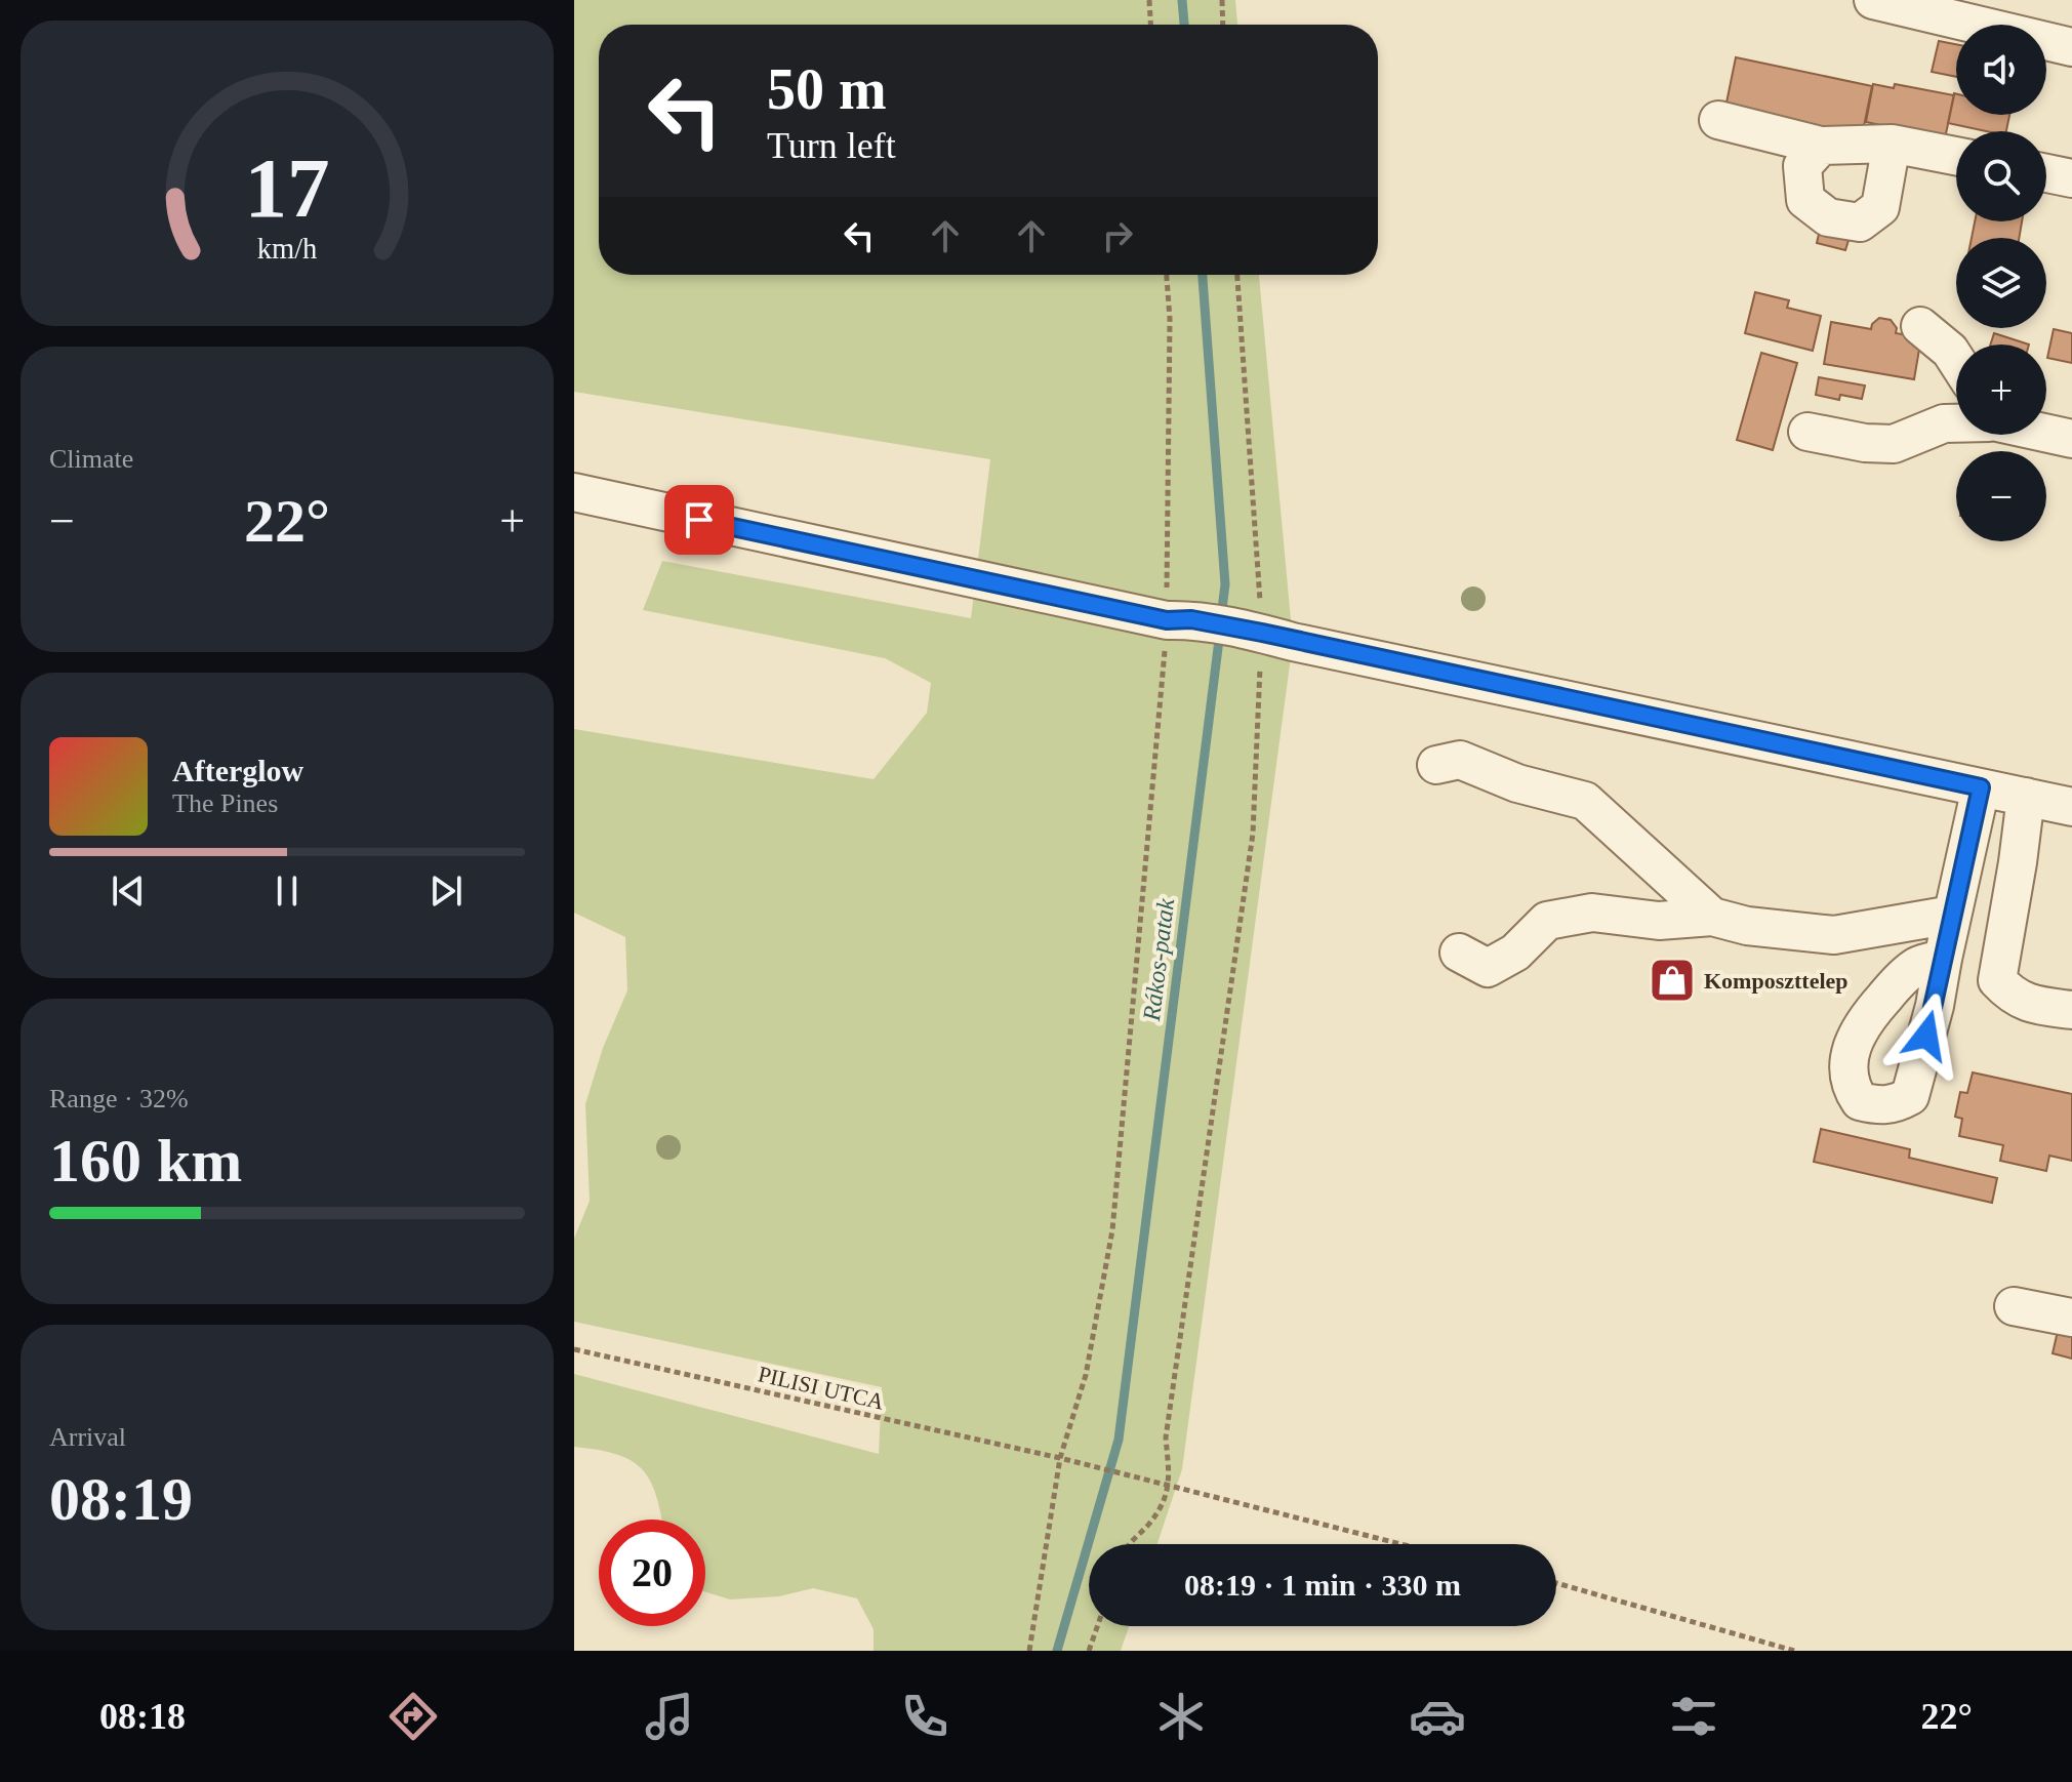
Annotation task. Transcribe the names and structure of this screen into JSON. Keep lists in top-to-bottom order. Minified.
{"streets":{"path":["PILISI UTCA"]},"water":["Rákos-patak"],"places":{"shop":["Komposzttelep"]},"page":{"map_buttons":["+","−"],"turn":["50 m","Turn left"],"tile":["Climate",["Range · 32%","160 km"],["Arrival","08:19"]],"heat":["−","22°","+"],"song":["Afterglow","The Pines"],"limit":"20","trip":"08:19 · 1 min · 330 m","tabs":["08:18","22°"],"gauge":["17","km/h"]}}
